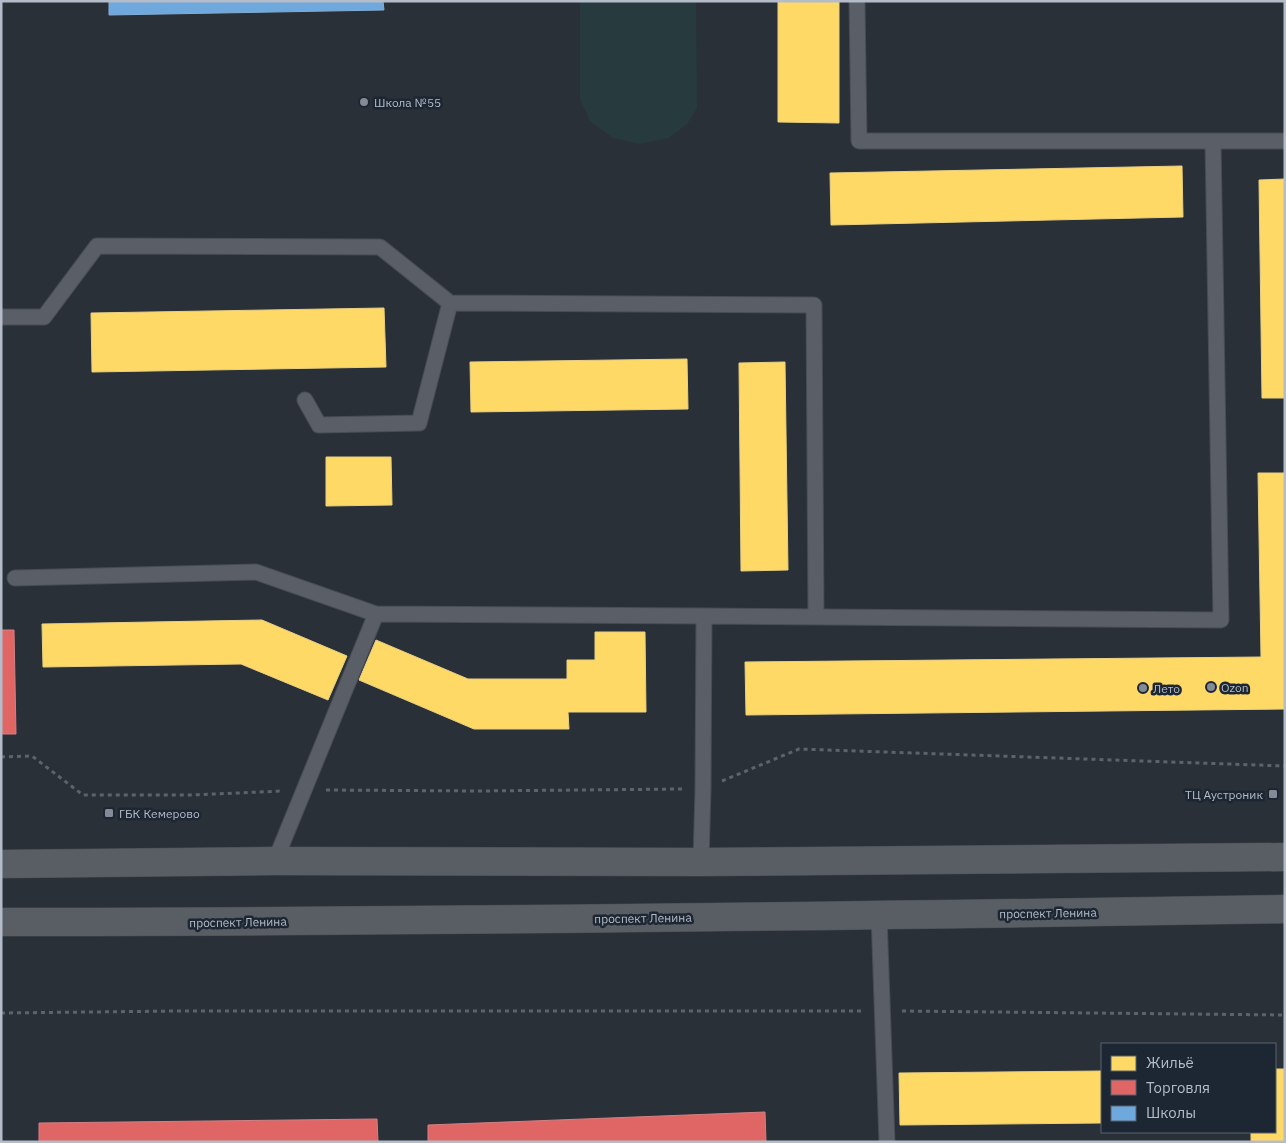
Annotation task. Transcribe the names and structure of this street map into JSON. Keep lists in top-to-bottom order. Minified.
{"streets":{"main road":["проспект Ленина"]},"places":{"other":["Школа №55","Ozon","Лето"],"transit":["ТЦ Аустроник","ГБК Кемерово"]},"legend":["Жильё","Торговля","Школы"]}
